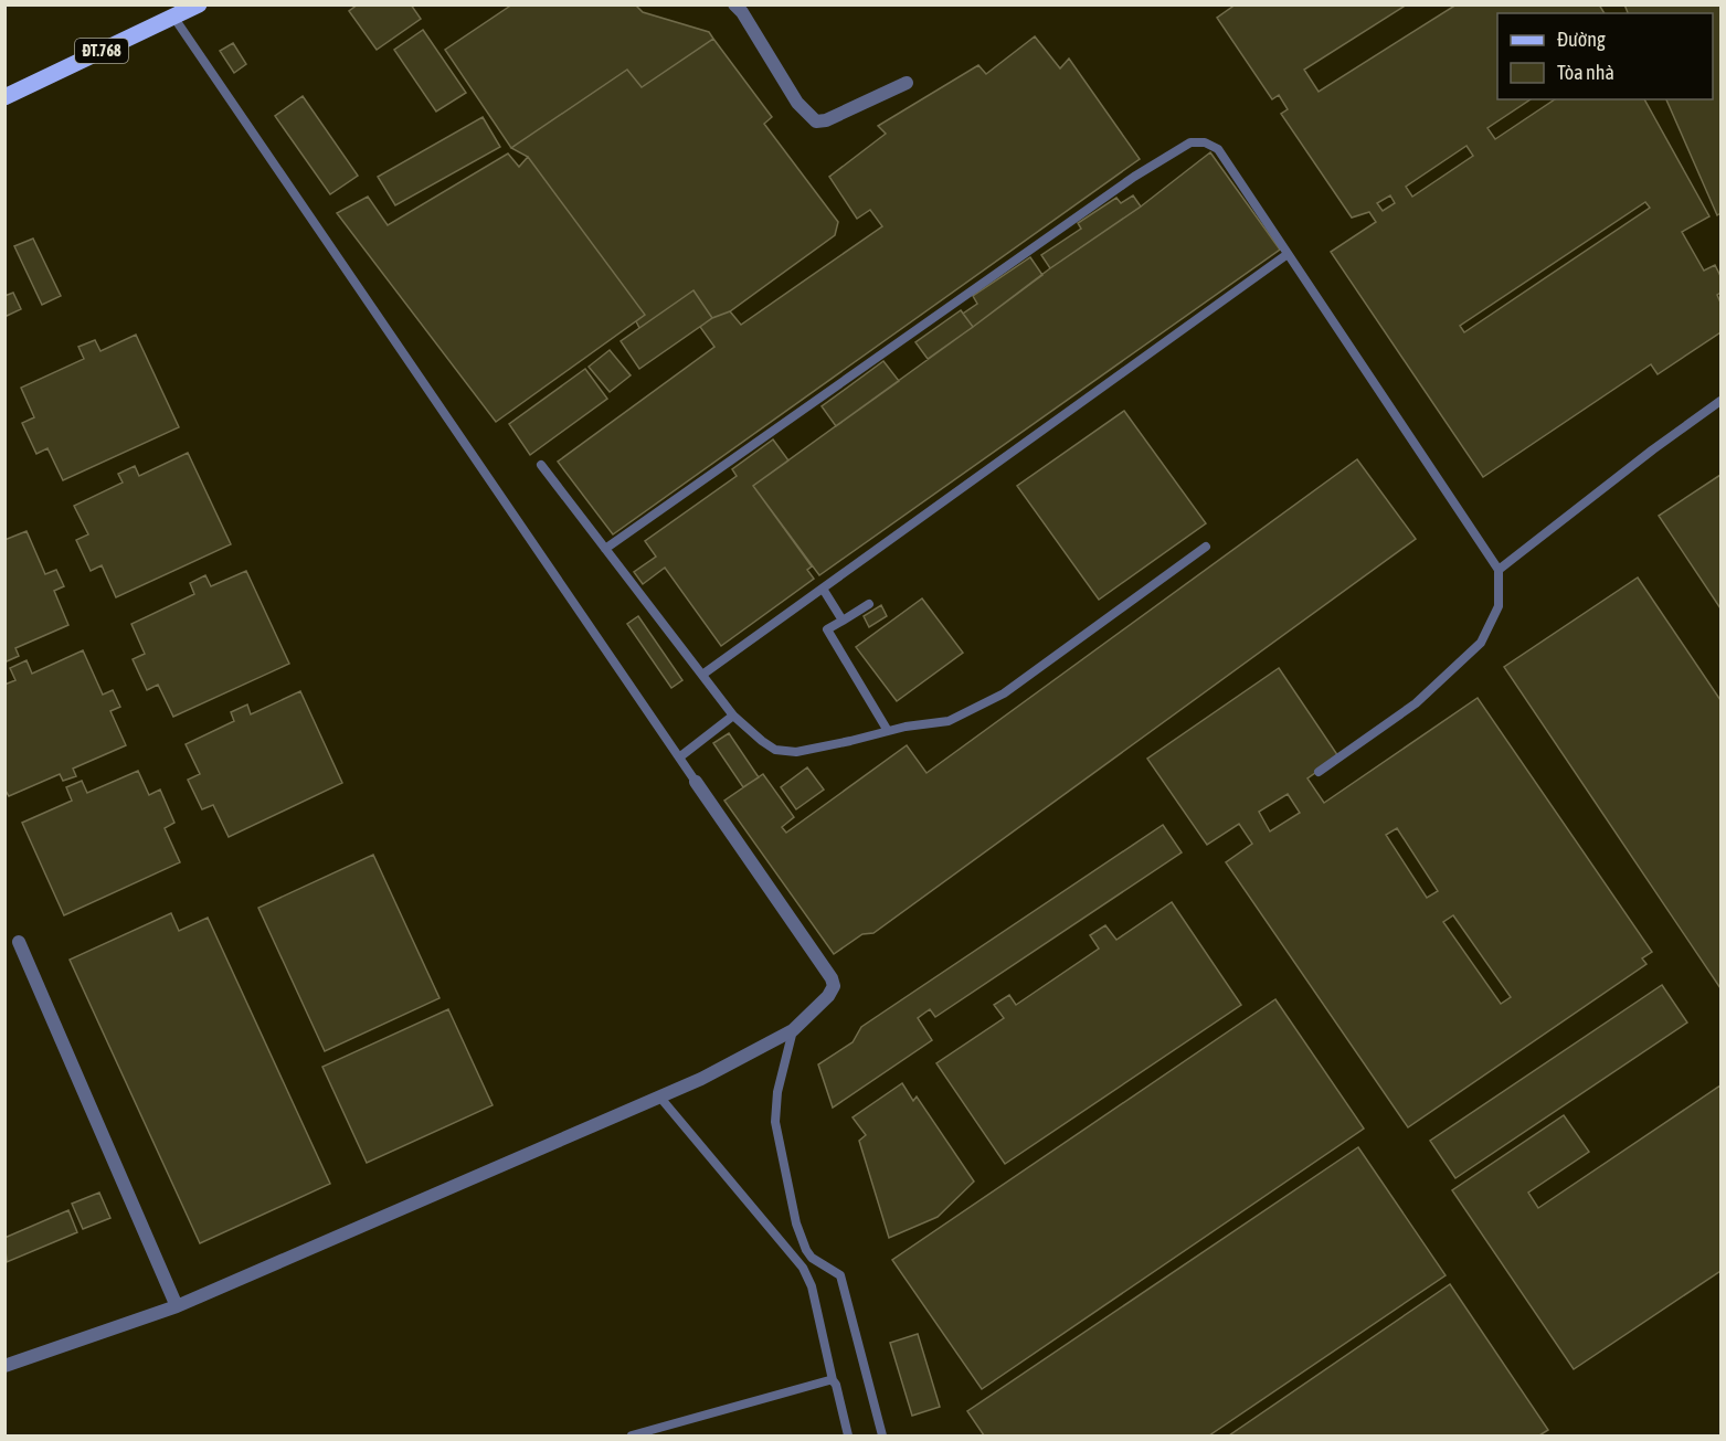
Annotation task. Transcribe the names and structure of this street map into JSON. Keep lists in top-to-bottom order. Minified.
{"streets":{"main road":["ĐT.768"]},"legend":["Đường","Tòa nhà"]}
